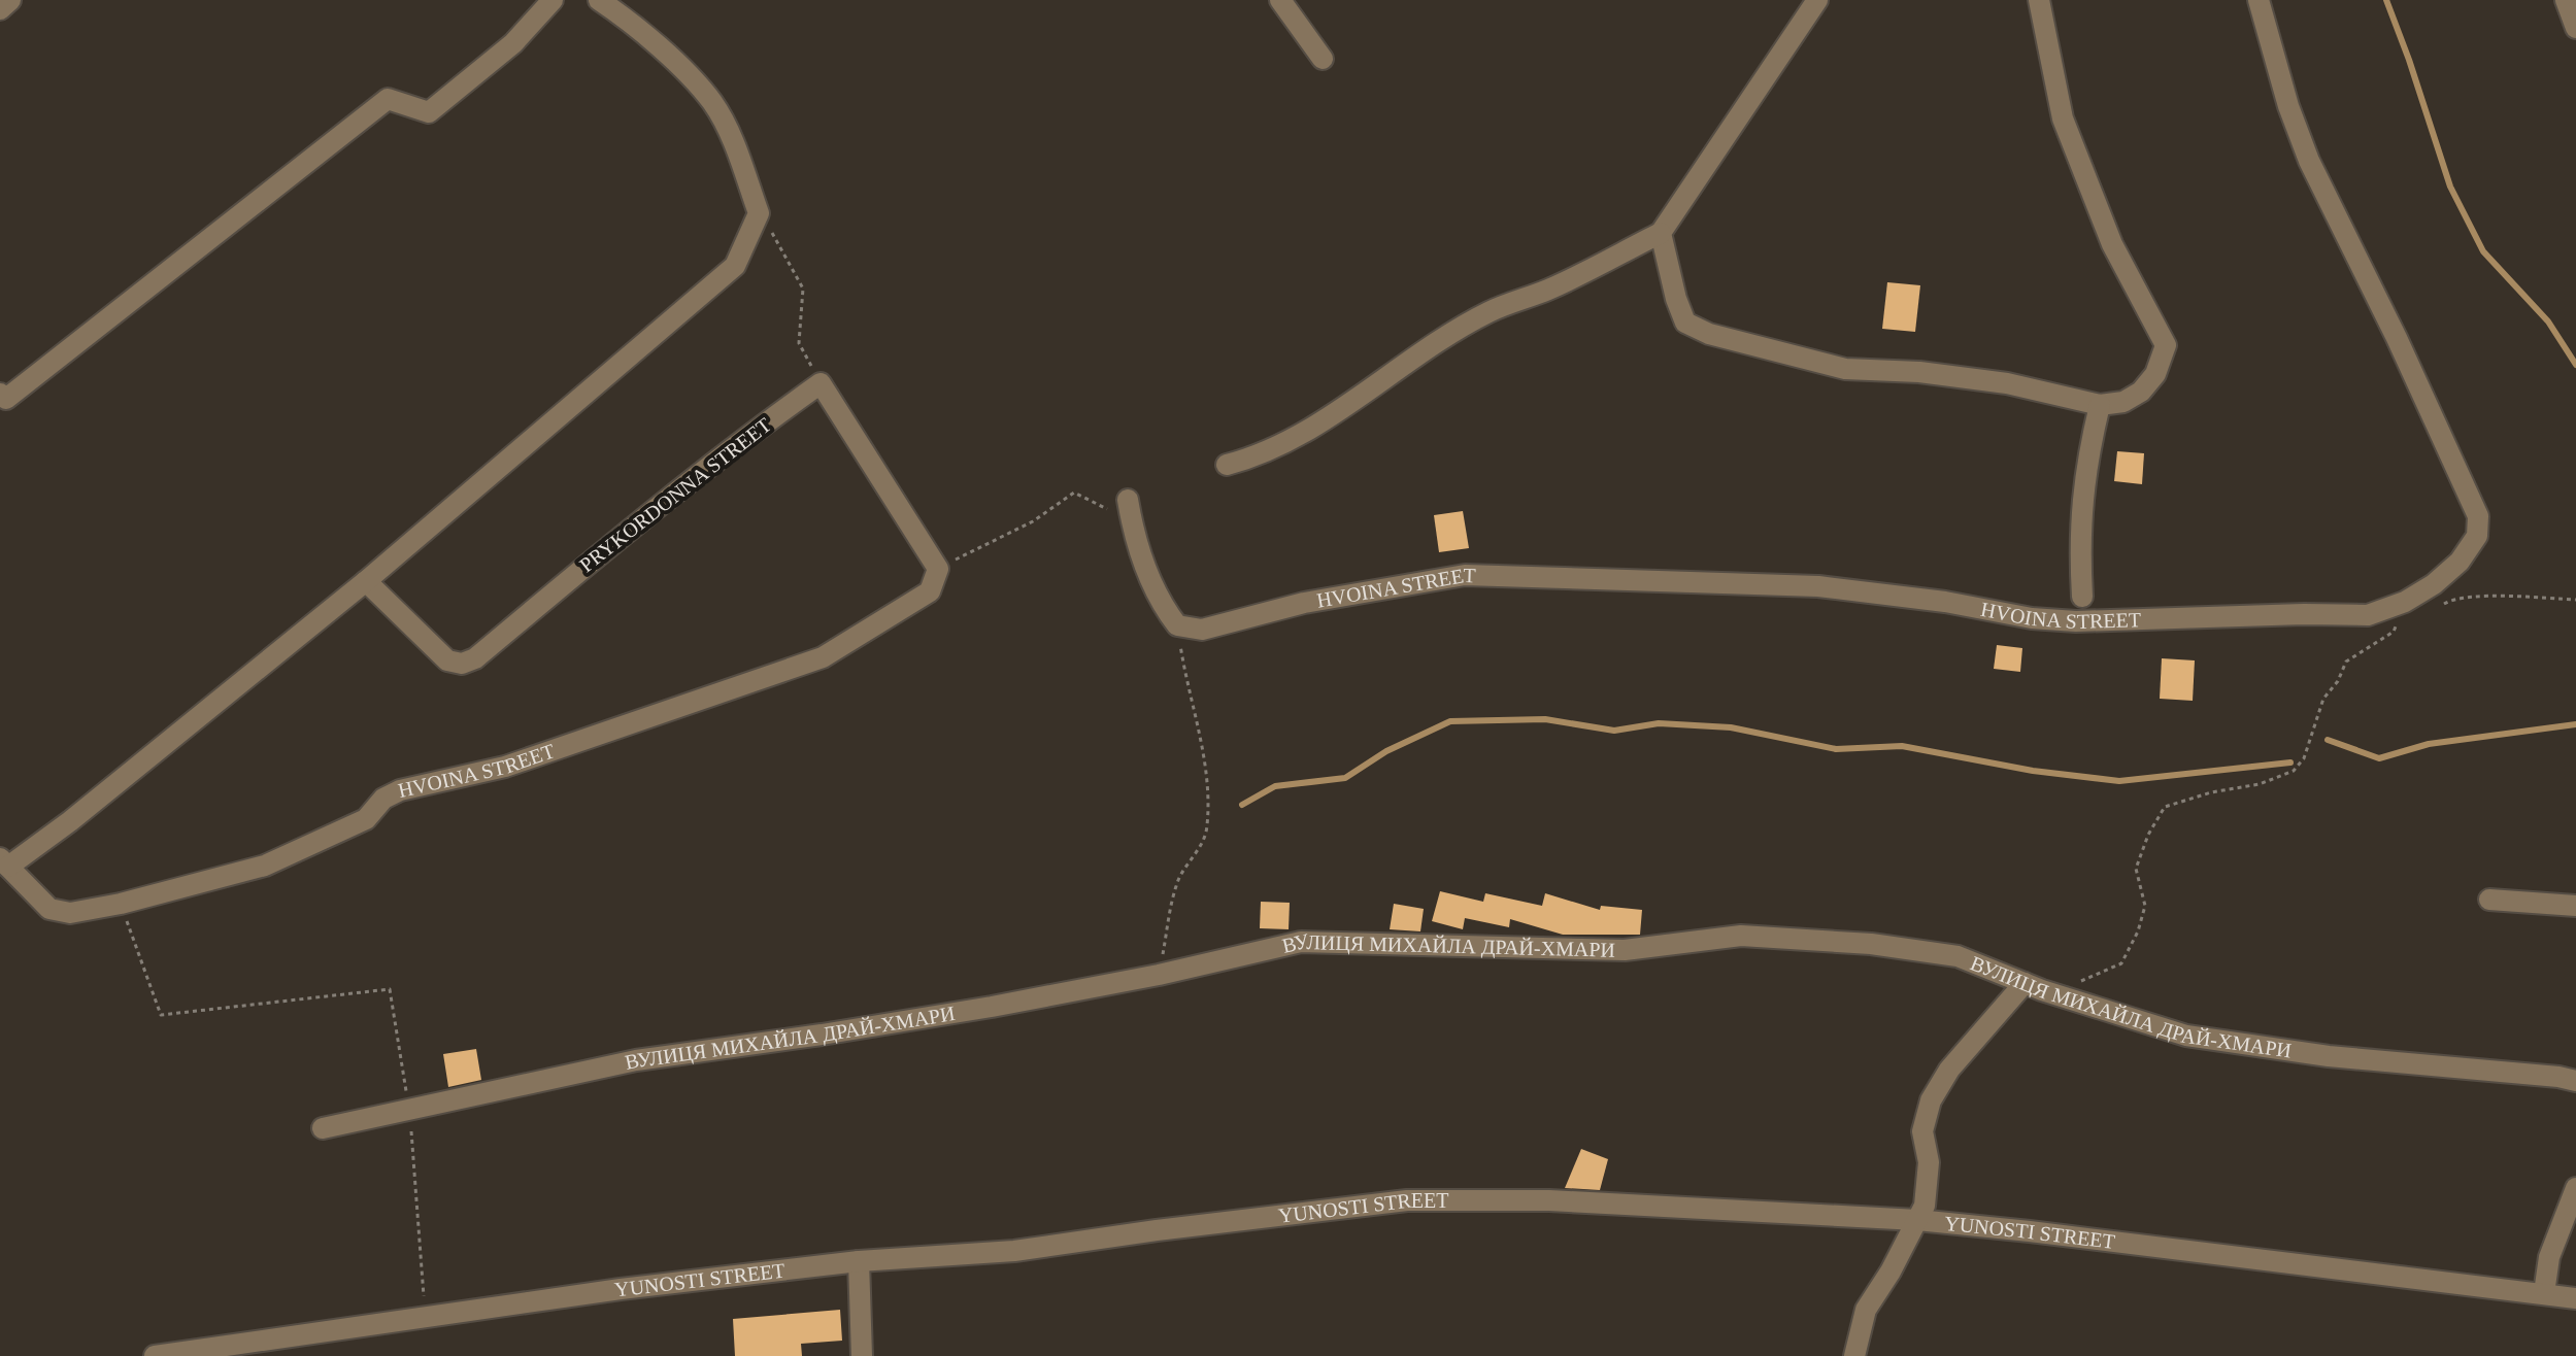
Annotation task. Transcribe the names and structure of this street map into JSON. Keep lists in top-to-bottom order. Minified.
{"streets":{"street":["PRYKORDONNA STREET","HVOINA STREET","ВУЛИЦЯ МИХАЙЛА ДРАЙ-ХМАРИ","YUNOSTI STREET"]}}
